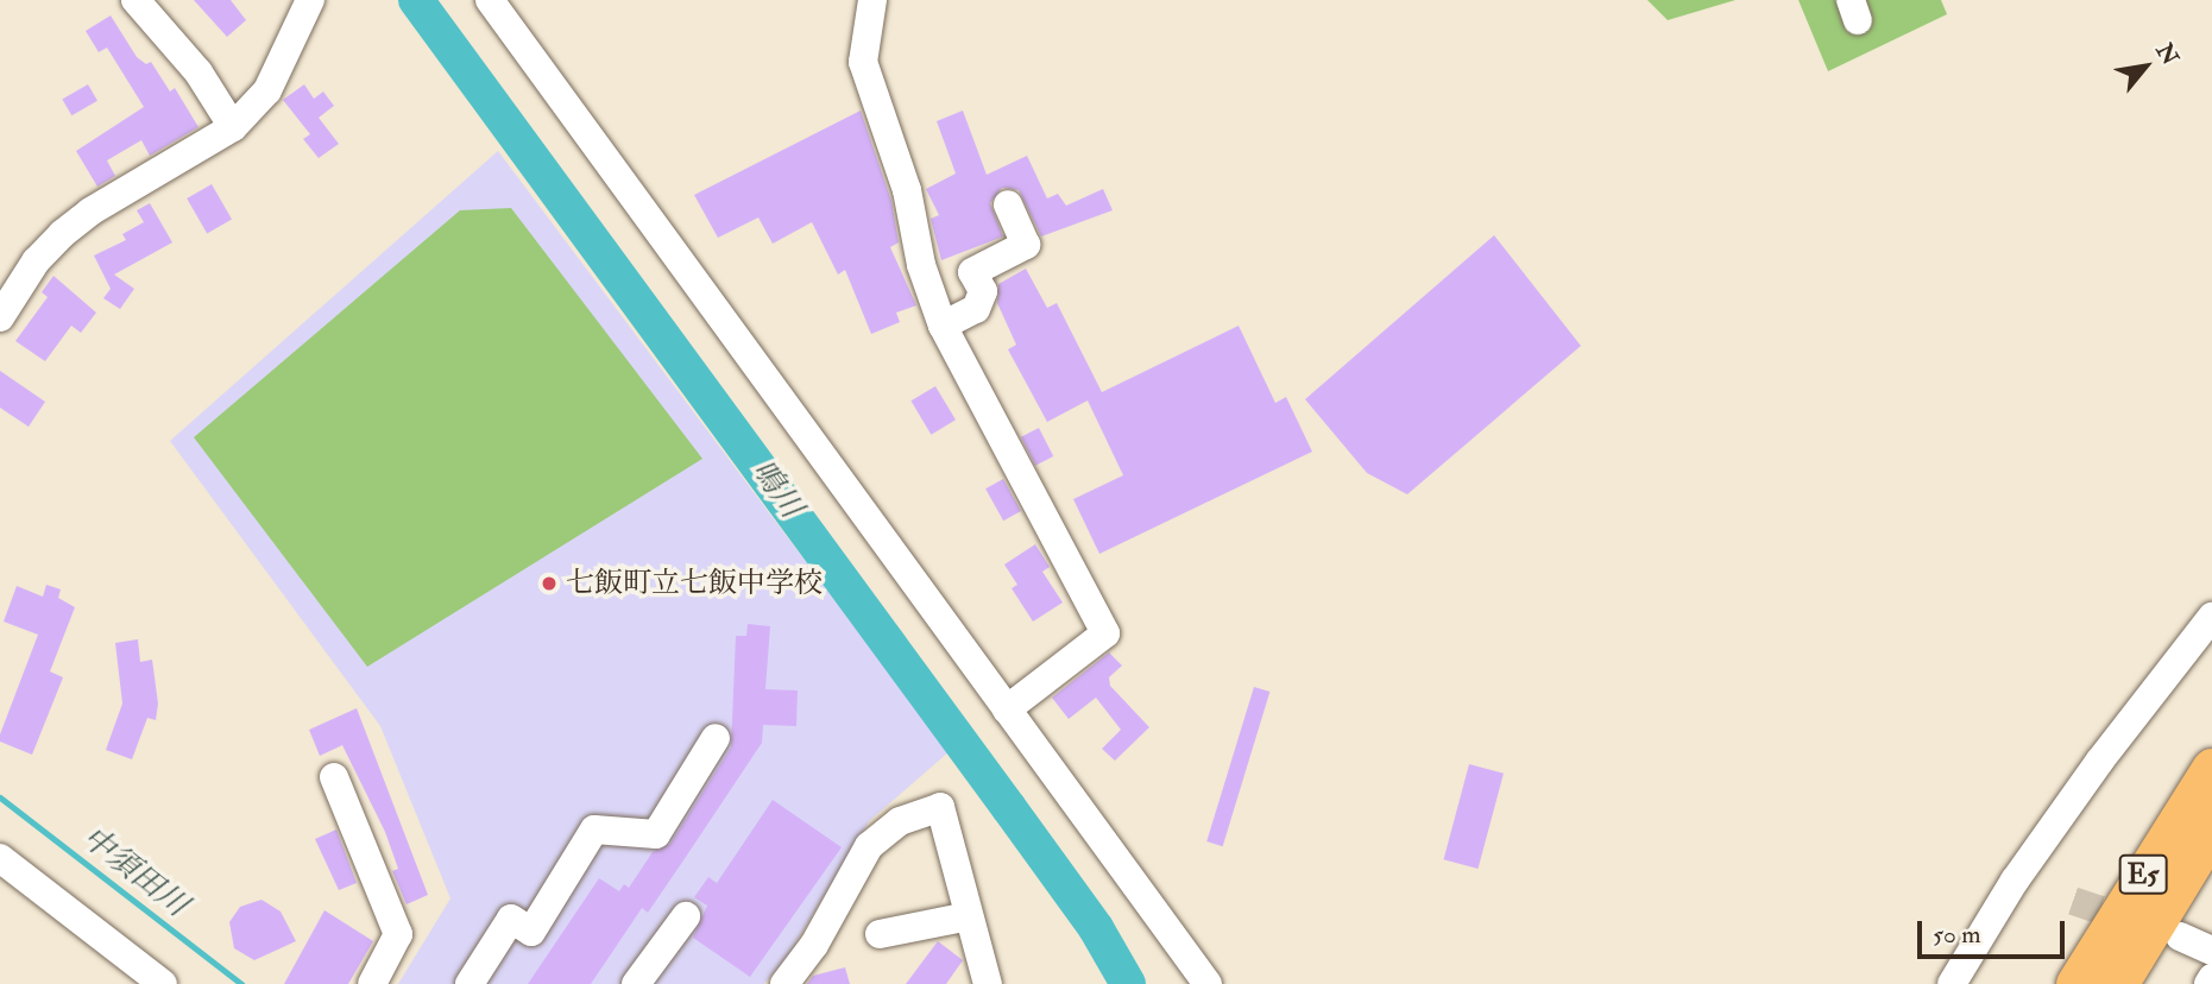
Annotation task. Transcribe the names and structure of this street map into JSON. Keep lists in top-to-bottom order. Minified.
{"streets":{"highway":["E5"]},"water":["鳴川","中須田川"],"places":["七飯町立七飯中学校"],"scale_bar":"50 m","north":"top right"}
